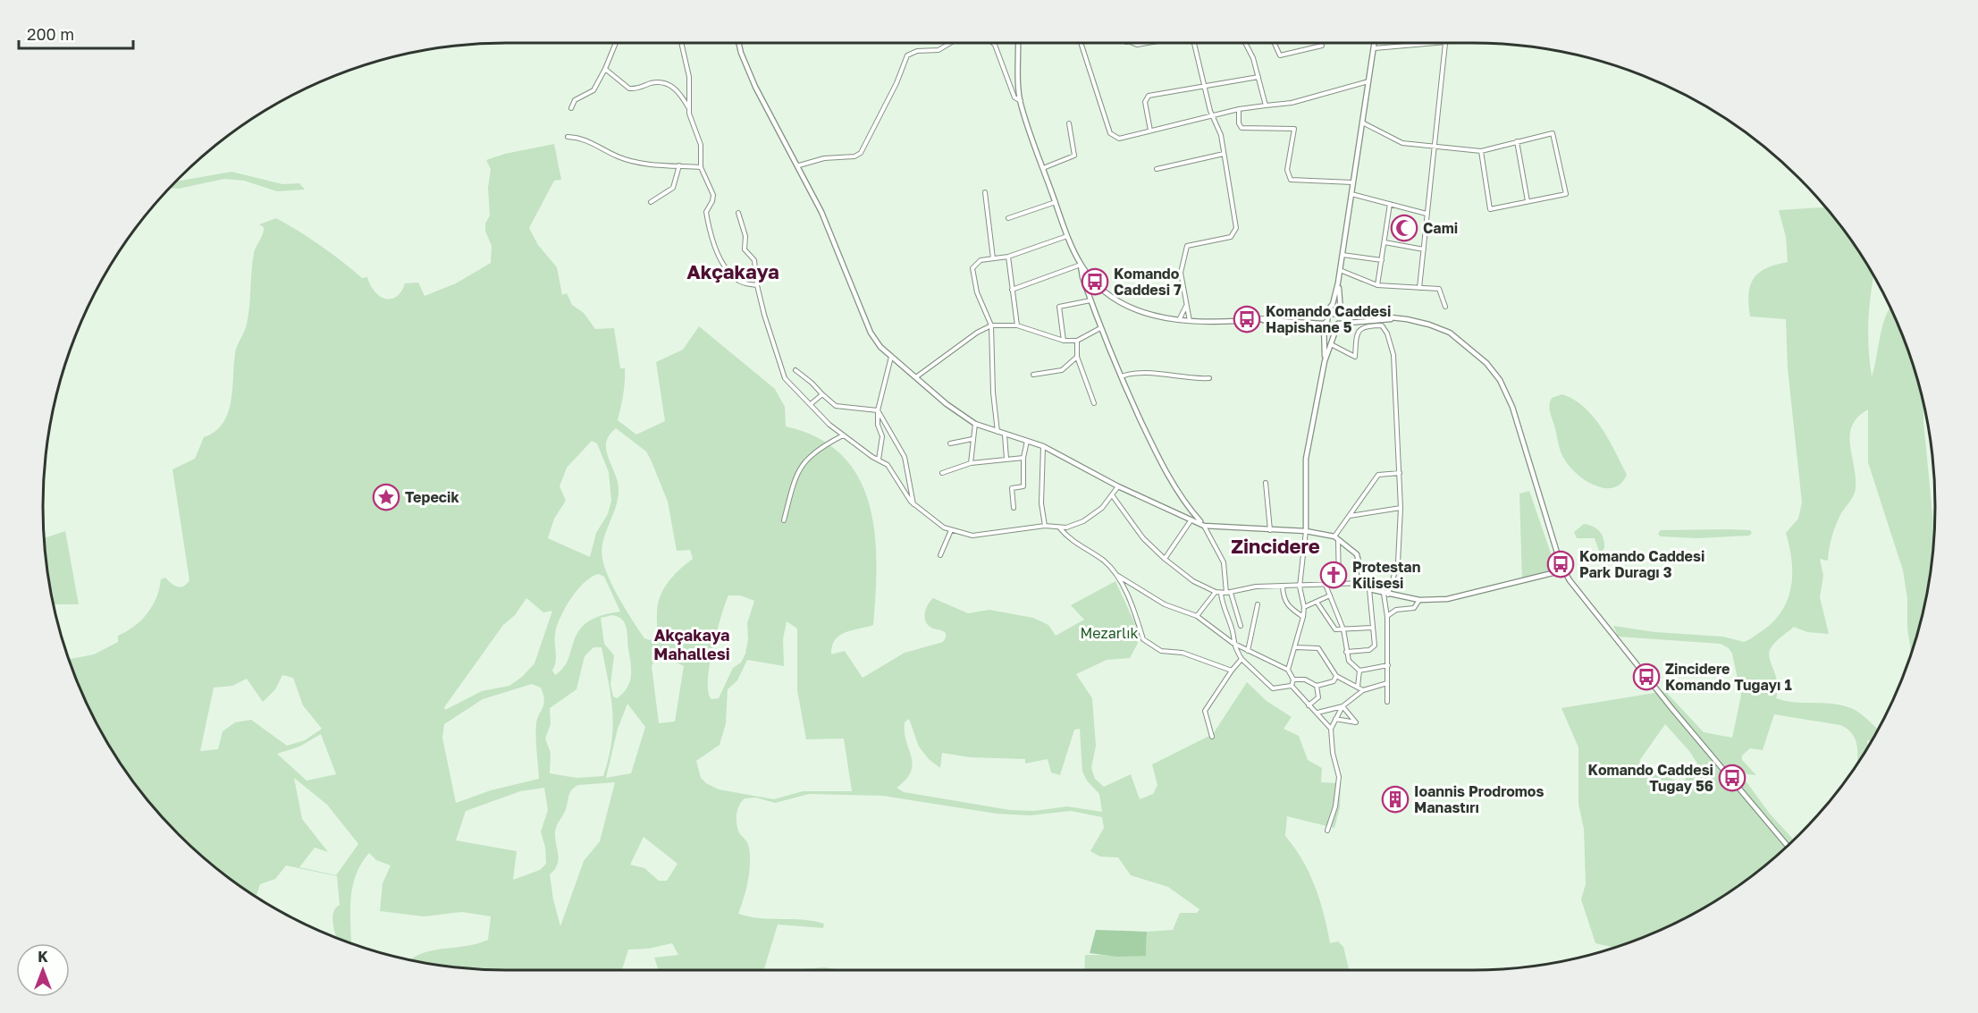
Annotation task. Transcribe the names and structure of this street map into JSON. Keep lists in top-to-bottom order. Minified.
{"districts":["Akçakaya","Zincidere","Akçakaya Mahallesi"],"parks":["Mezarlık"],"places":{"mosque":["Cami"],"bus stop":["Komando Caddesi 7","Komando Caddesi Hapishane 5","Komando Caddesi Park Durağı 3","Zincidere Komando Tugayı 1","Komando Caddesi Tugay 56"],"place":["Tepecik"],"church":["Protestan Kilisesi"],"building":["Ioannis Prodromos Manastırı"]},"scale_bar":"200 m","north":"top"}
